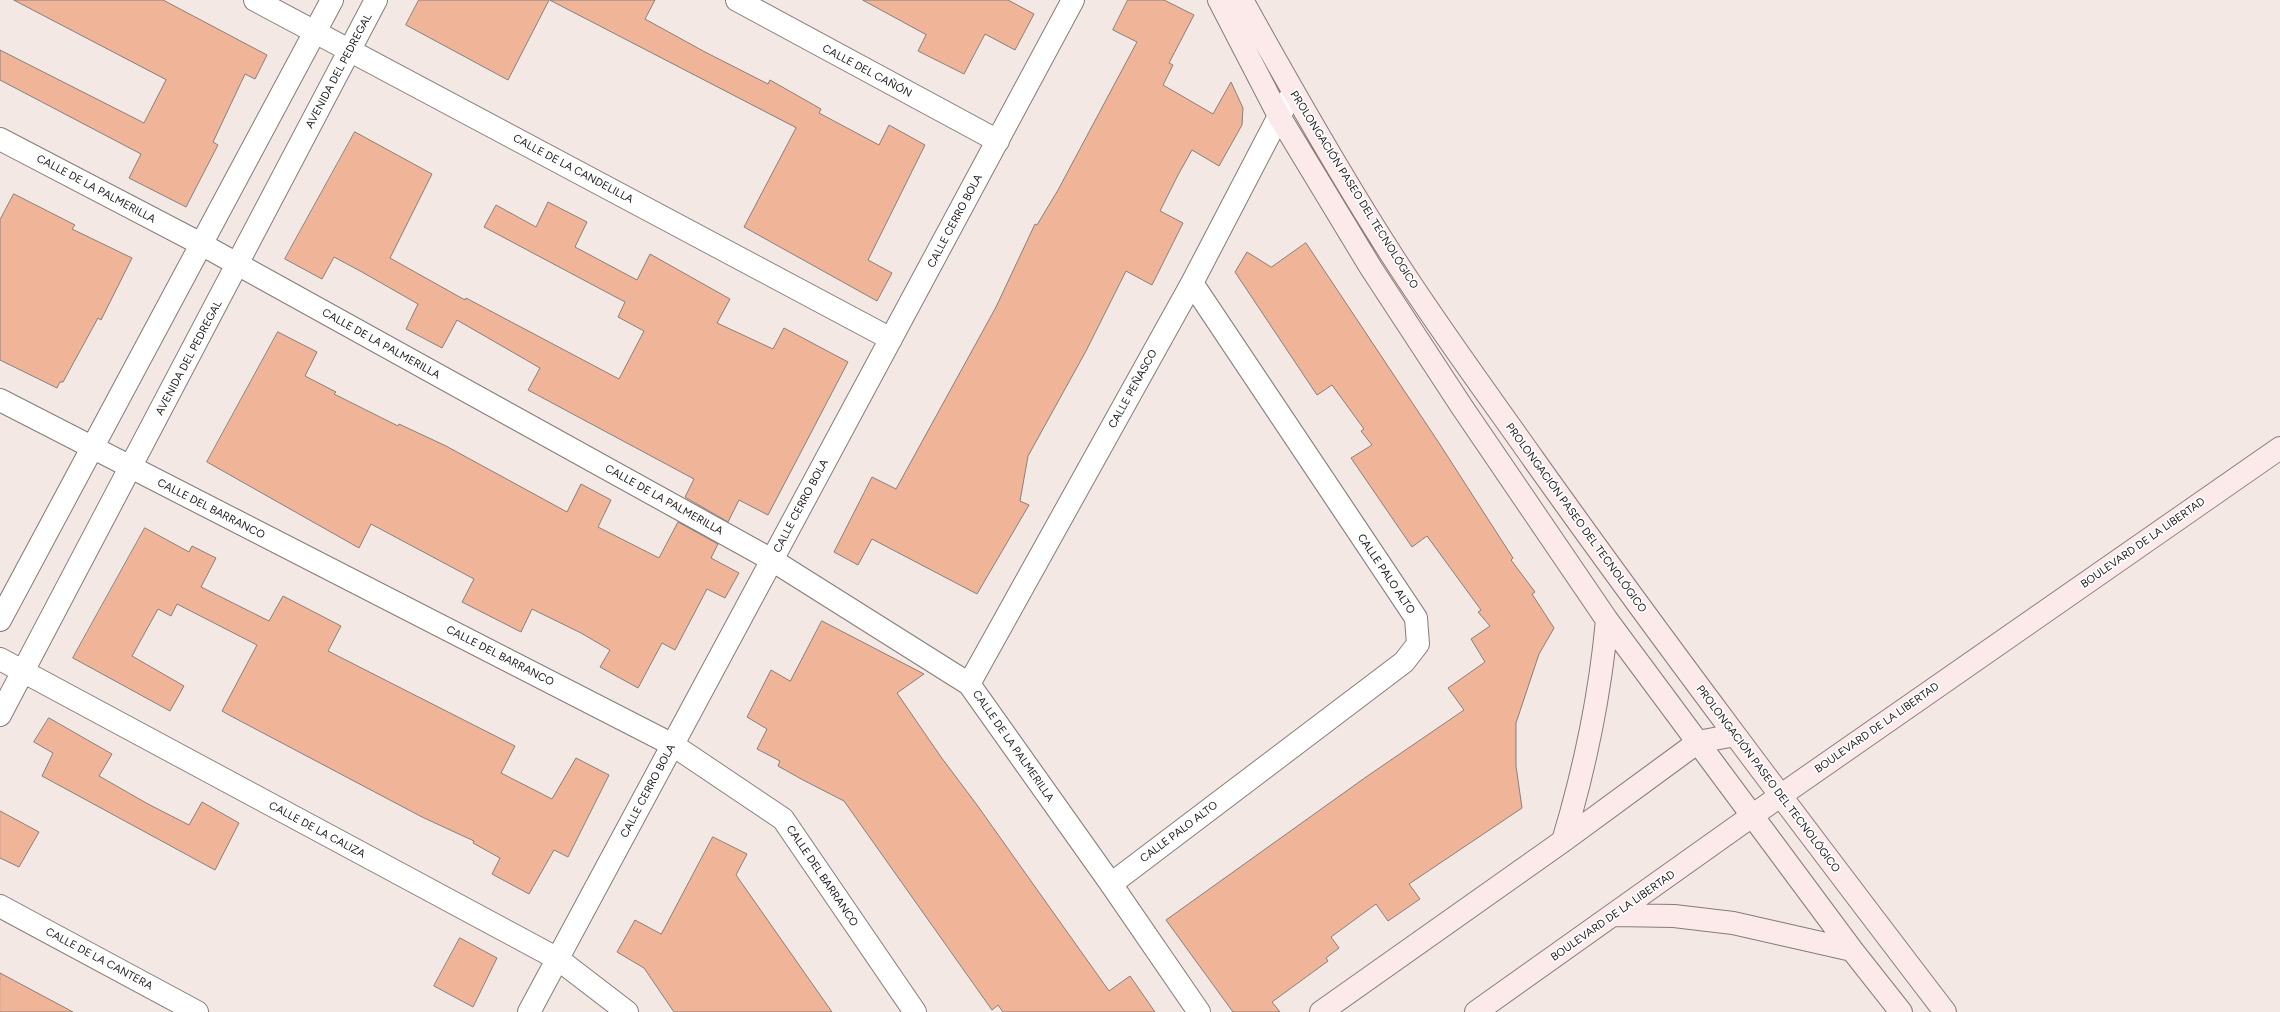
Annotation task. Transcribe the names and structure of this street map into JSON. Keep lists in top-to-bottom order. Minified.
{"streets":{"main road":["PROLONGACIÓN PASEO DEL TECNOLÓGICO","BOULEVARD DE LA LIBERTAD"],"street":["AVENIDA DEL PEDREGAL","CALLE DEL CAÑÓN","CALLE DE LA CANDELILLA","CALLE DE LA PALMERILLA","CALLE CERRO BOLA","CALLE PEÑASCO","CALLE DEL BARRANCO","CALLE PALO ALTO","CALLE DE LA CALIZA","CALLE DE LA CANTERA"]},"crossings":[["AVENIDA DEL PEDREGAL","CALLE DE LA CANDELILLA"],["AVENIDA DEL PEDREGAL","CALLE DE LA PALMERILLA"],["AVENIDA DEL PEDREGAL","CALLE DEL BARRANCO"],["AVENIDA DEL PEDREGAL","CALLE DE LA CALIZA"],["CALLE DEL CAÑÓN","CALLE CERRO BOLA"],["CALLE DE LA CANDELILLA","CALLE CERRO BOLA"],["CALLE DE LA PALMERILLA","CALLE CERRO BOLA"],["CALLE DE LA PALMERILLA","CALLE PEÑASCO"],["CALLE DE LA PALMERILLA","CALLE PALO ALTO"],["PROLONGACIÓN PASEO DEL TECNOLÓGICO","CALLE PEÑASCO"],["PROLONGACIÓN PASEO DEL TECNOLÓGICO","BOULEVARD DE LA LIBERTAD"],["CALLE CERRO BOLA","CALLE DEL BARRANCO"],["CALLE CERRO BOLA","CALLE DE LA CALIZA"],["CALLE PEÑASCO","CALLE PALO ALTO"]]}
